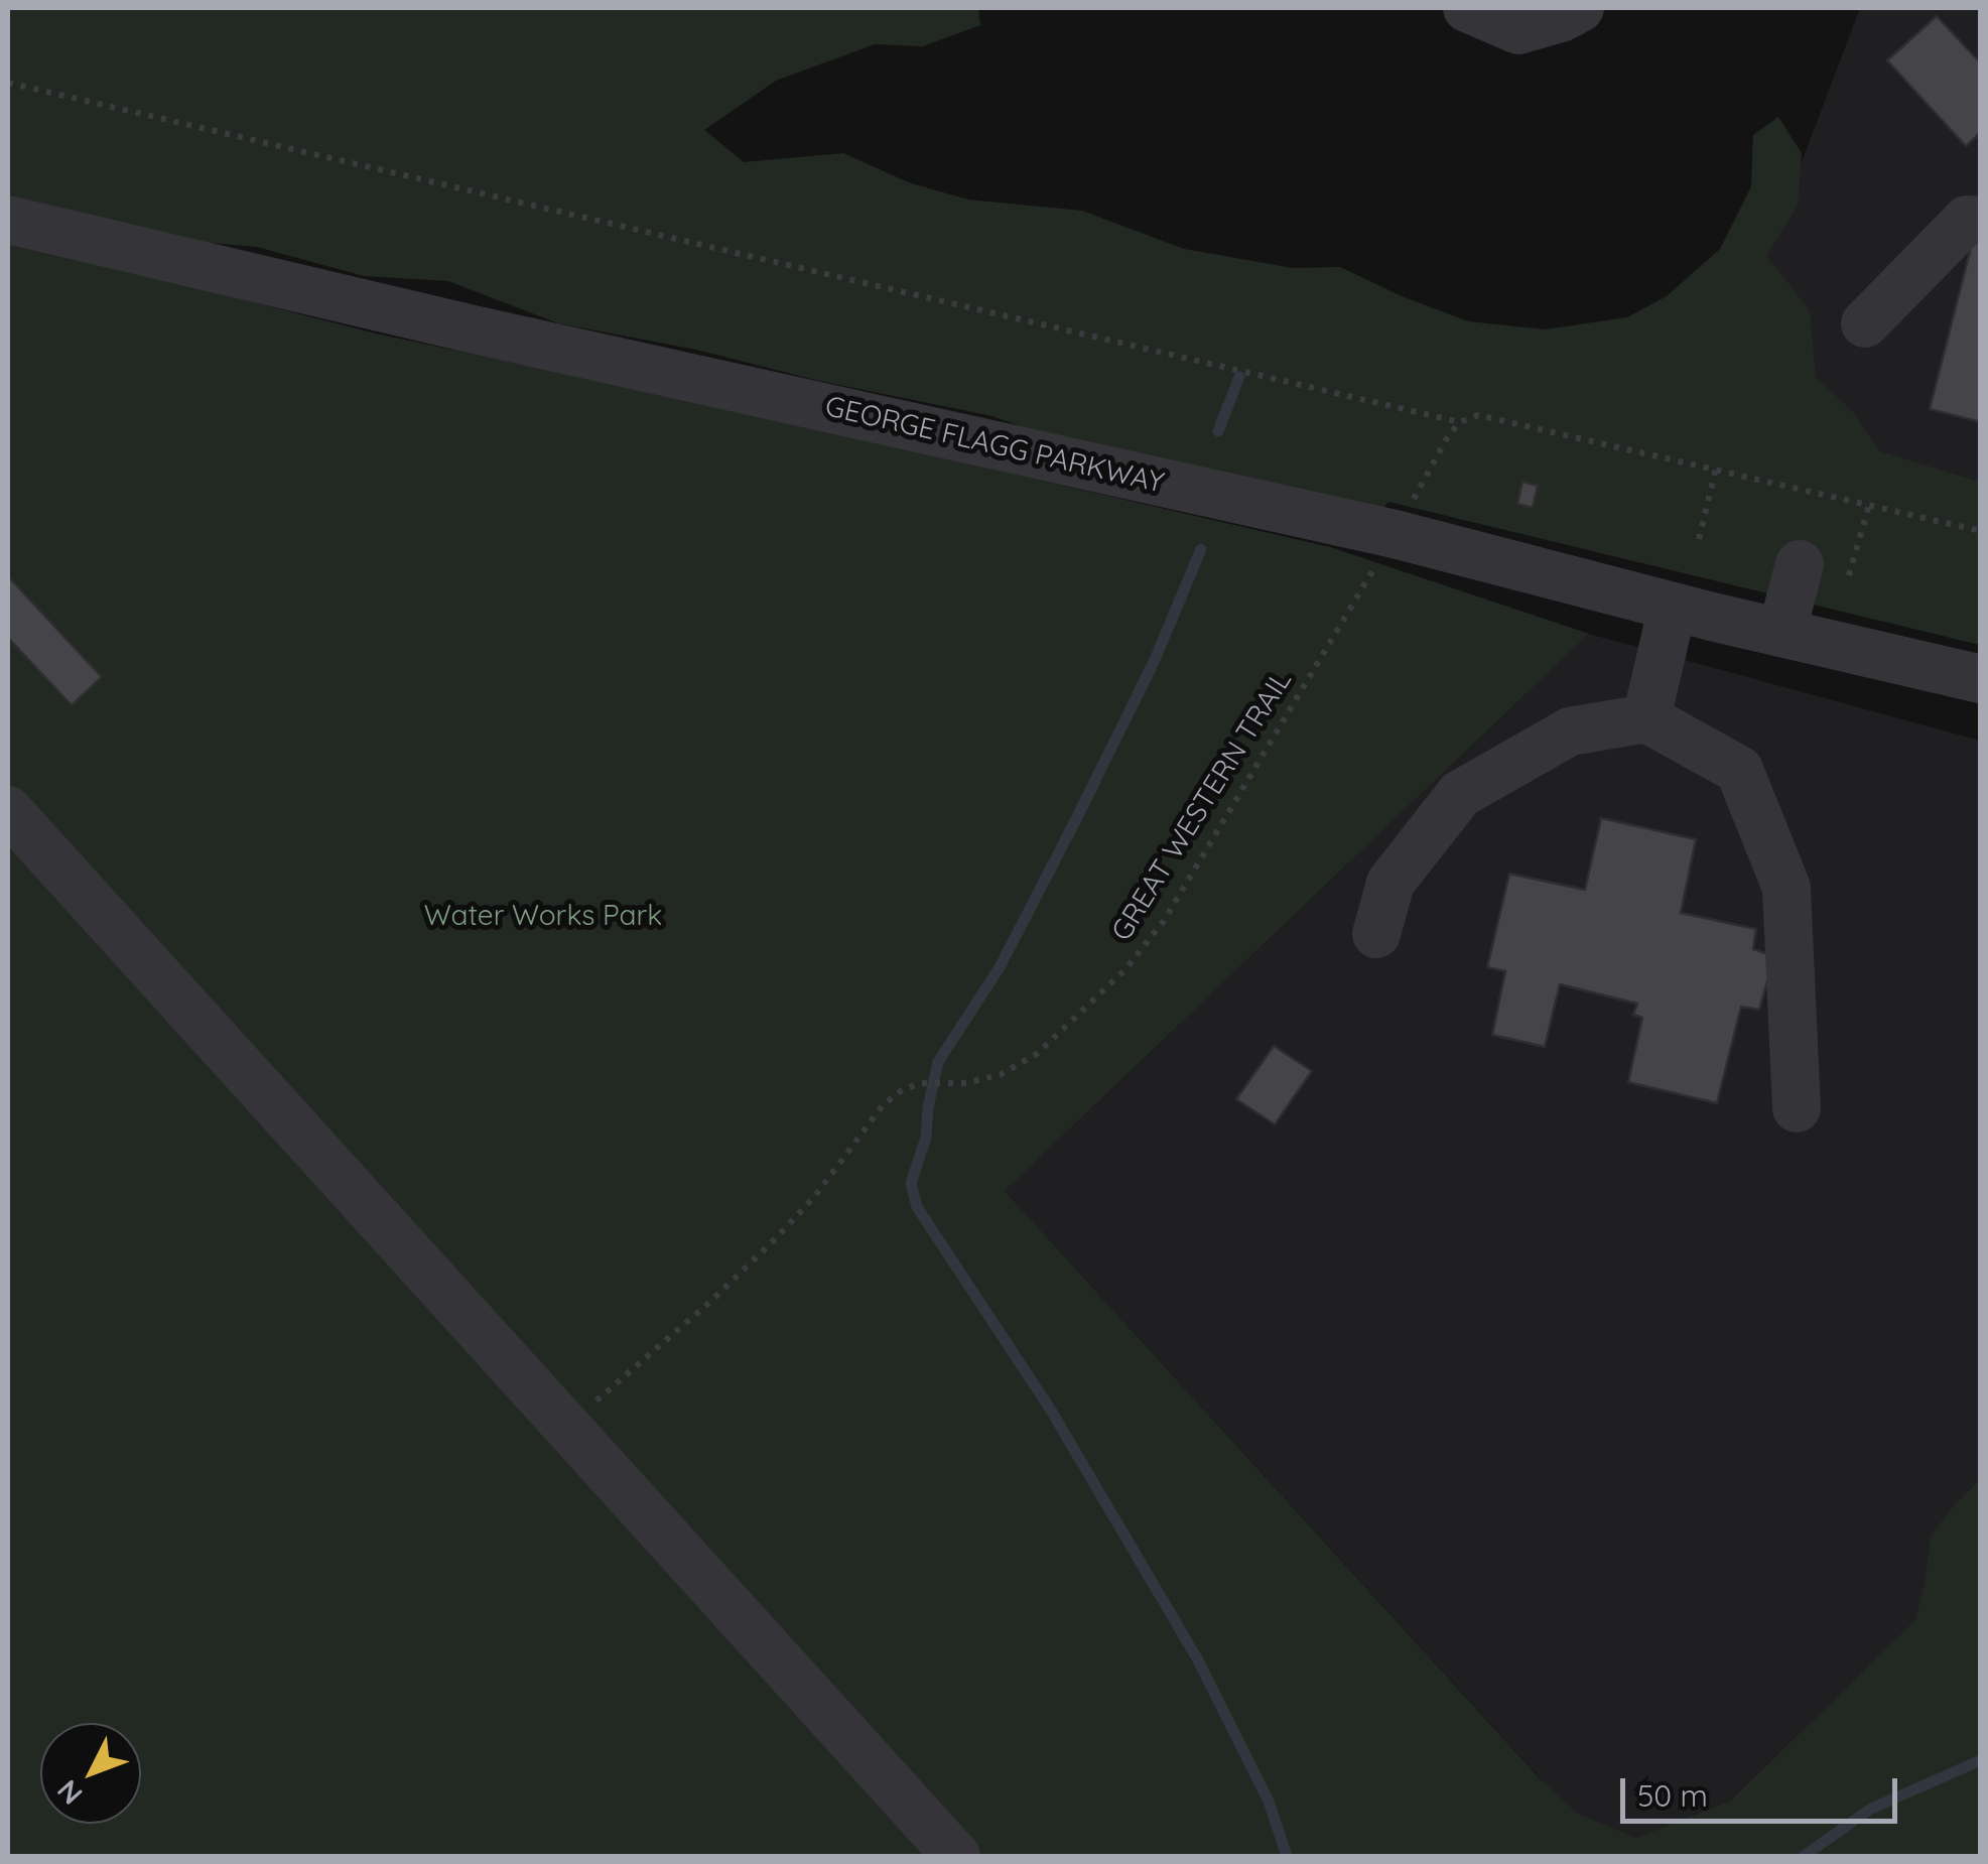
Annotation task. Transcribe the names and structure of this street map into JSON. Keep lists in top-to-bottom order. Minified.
{"streets":{"street":["GEORGE FLAGG PARKWAY"],"path":["GREAT WESTERN TRAIL"]},"crossings":[["GEORGE FLAGG PARKWAY","GREAT WESTERN TRAIL"]],"parks":["Water Works Park"],"scale_bar":"50 m","north":"bottom left"}
